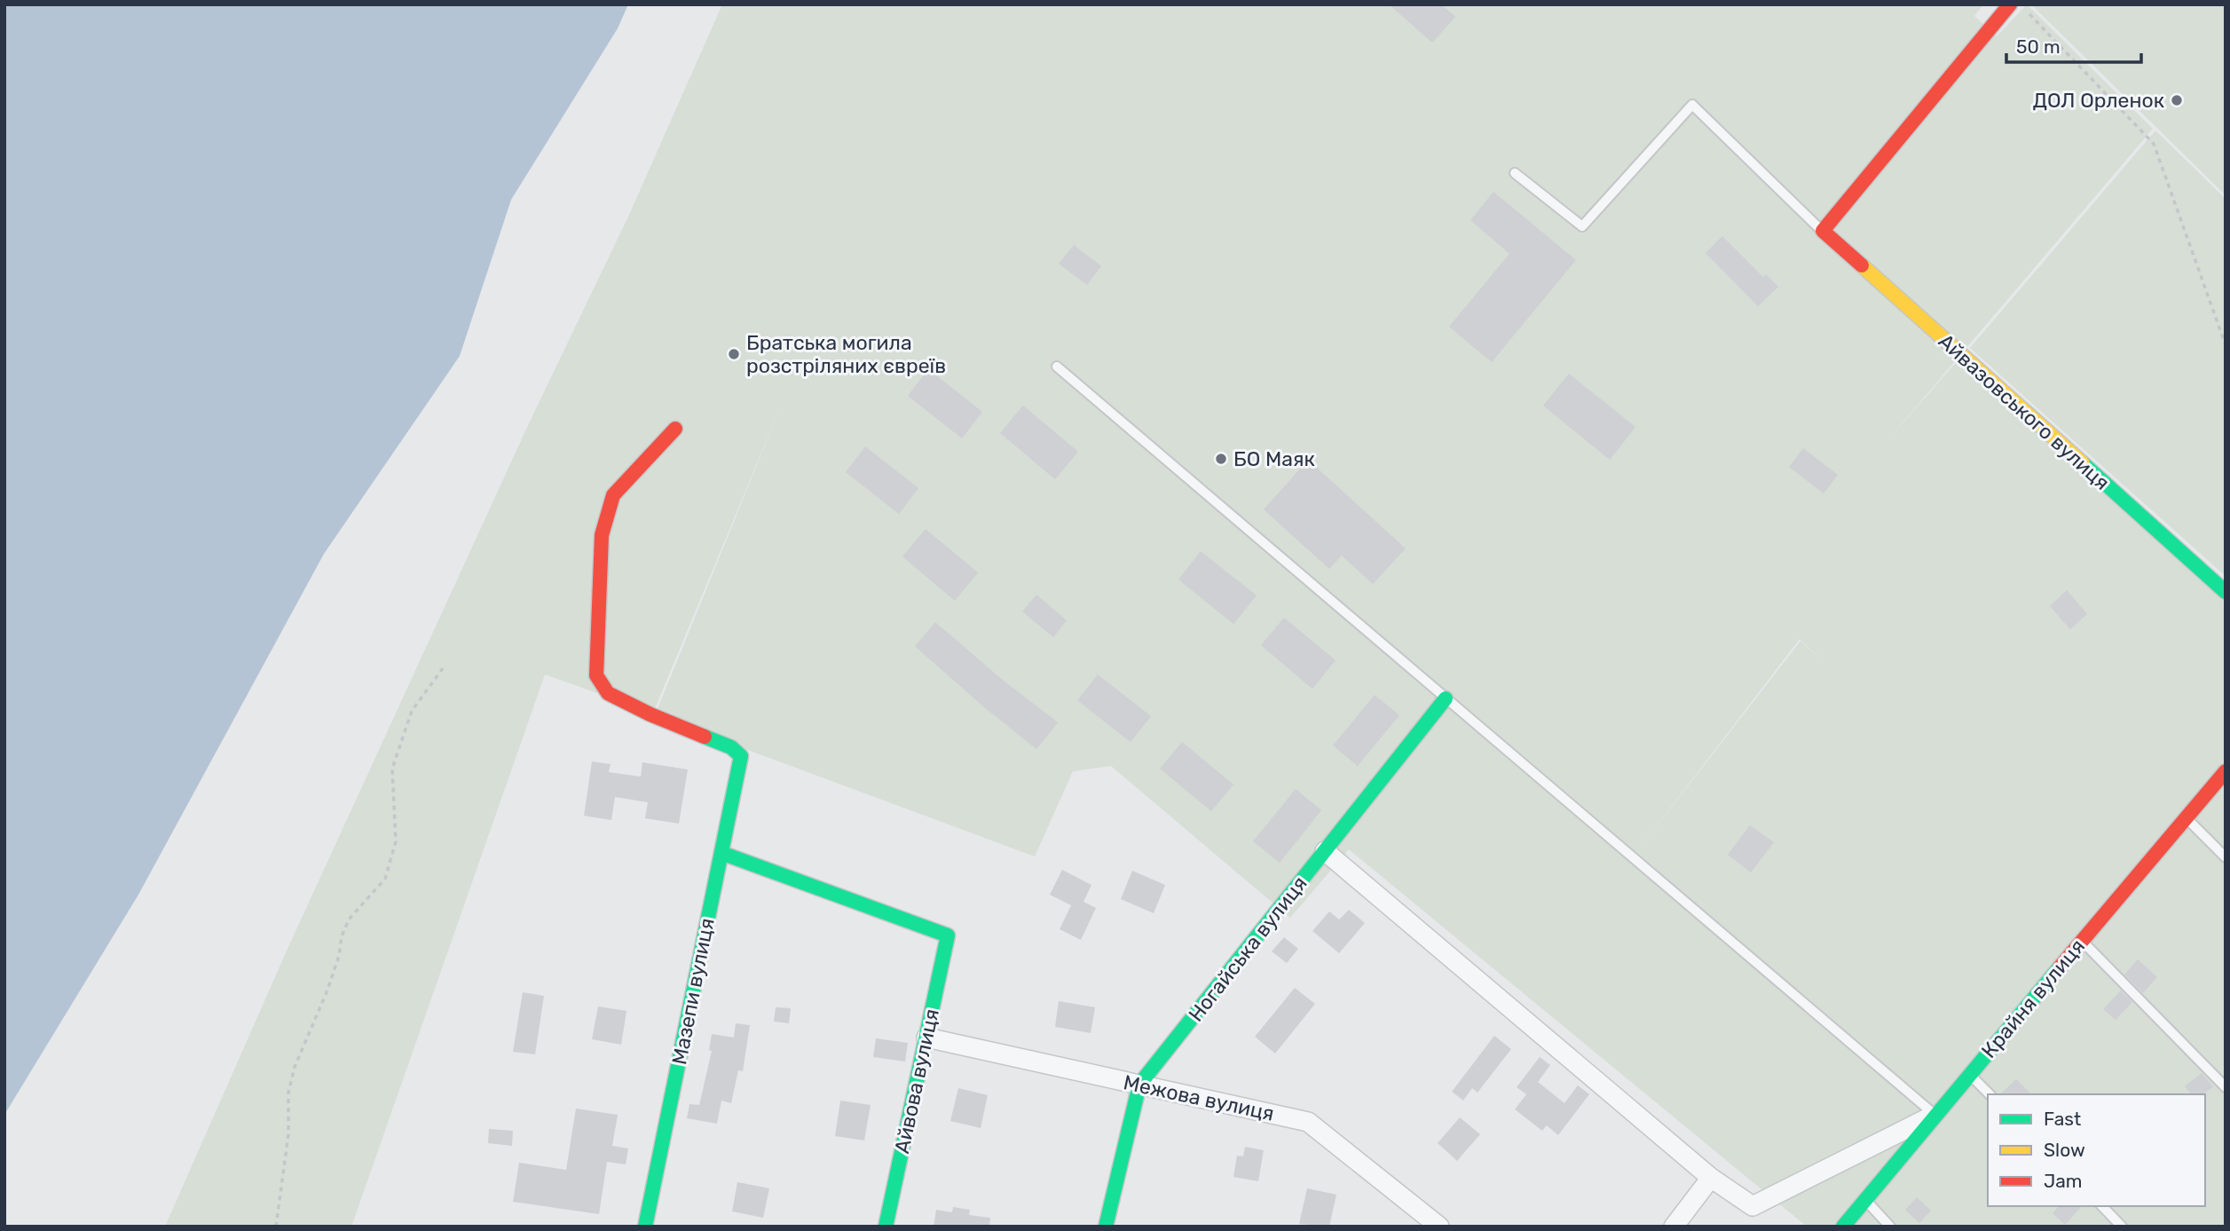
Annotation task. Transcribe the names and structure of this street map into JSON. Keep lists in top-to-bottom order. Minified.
{"streets":{"street":["Айвазовського вулиця","Ногайська вулиця","Мазепи вулиця","Крайня вулиця","Айвова вулиця","Межова вулиця"]},"crossings":[["Ногайська вулиця","Межова вулиця"],["Мазепи вулиця","Айвова вулиця"],["Айвова вулиця","Межова вулиця"]],"places":["ДОЛ Орленок","Братська могила розстріляних євреїв","БО Маяк"],"legend":["Fast","Slow","Jam"],"scale_bar":"50 m"}
